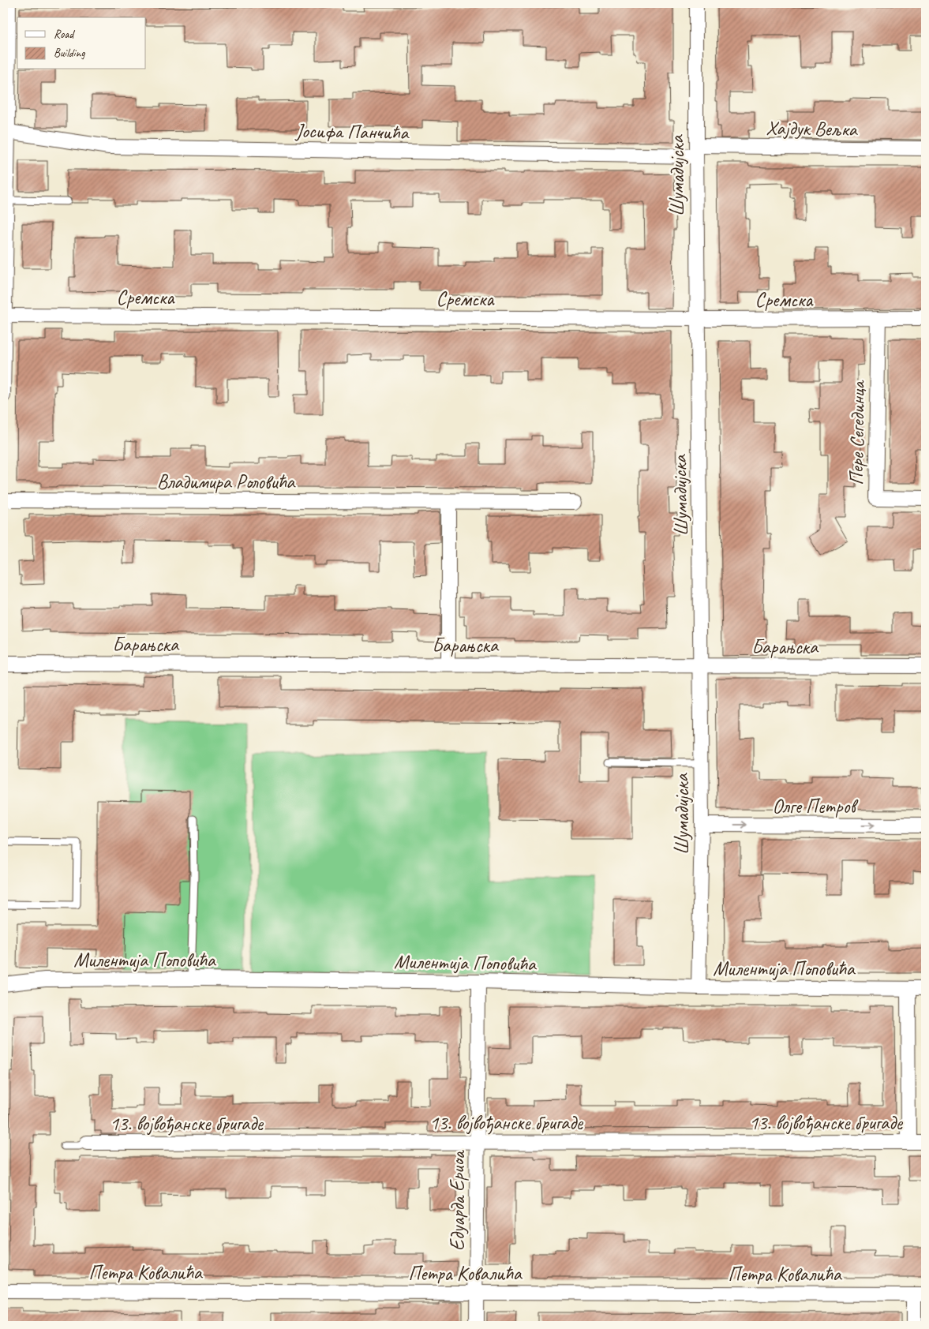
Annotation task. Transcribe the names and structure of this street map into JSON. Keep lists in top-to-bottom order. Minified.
{"streets":{"street":["Хајдук Вељка","Јосифа Панчића","Шумадијска","Сремска","Пере Сегединца","Владимира Роловића","Барањска","Олге Петров","Милентија Поповића","13. војвођанске бригаде","Едуарда Ериоа","Петра Ковалића"]},"crossings":[["Хајдук Вељка","Јосифа Панчића"],["Хајдук Вељка","Шумадијска"],["Јосифа Панчића","Шумадијска"],["Шумадијска","Сремска"],["Шумадијска","Барањска"],["Шумадијска","Олге Петров"],["Шумадијска","Милентија Поповића"],["Сремска","Пере Сегединца"],["Милентија Поповића","Едуарда Ериоа"],["13. војвођанске бригаде","Едуарда Ериоа"],["Едуарда Ериоа","Петра Ковалића"]],"one_way":["Олге Петров"],"legend":["Road","Building"]}
